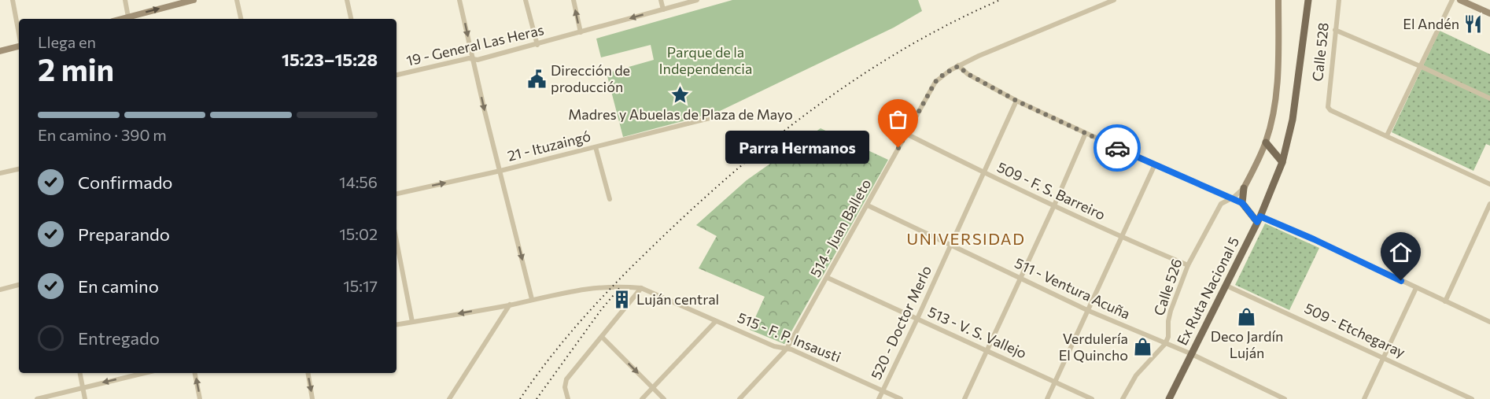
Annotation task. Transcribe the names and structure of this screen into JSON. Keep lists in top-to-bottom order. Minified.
{"streets":{"main road":["Ex Ruta Nacional 5"],"street":["19 - General Las Heras","Calle 528","21 - Ituzaingó","509 - F. S. Barreiro","514 - Juan Balleto","Calle 526","511 - Ventura Acuña","520 - Doctor Merlo","509 - Etchegaray","513 - V. S. Vallejo","515 - F. P. Insausti"]},"crossings":[["509 - F. S. Barreiro","514 - Juan Balleto"],["509 - F. S. Barreiro","Calle 526"],["509 - F. S. Barreiro","520 - Doctor Merlo"],["514 - Juan Balleto","511 - Ventura Acuña"],["514 - Juan Balleto","513 - V. S. Vallejo"],["514 - Juan Balleto","515 - F. P. Insausti"],["Calle 526","511 - Ventura Acuña"],["511 - Ventura Acuña","Ex Ruta Nacional 5"],["511 - Ventura Acuña","520 - Doctor Merlo"],["Ex Ruta Nacional 5","509 - Etchegaray"],["520 - Doctor Merlo","513 - V. S. Vallejo"],["520 - Doctor Merlo","515 - F. P. Insausti"]],"districts":["UNIVERSIDAD"],"parks":["Parque de la Independencia"],"places":{"restaurant":["El Andén"],"public building":["Dirección de producción"],"place":["Madres y Abuelas de Plaza de Mayo"],"other":["Parra Hermanos"],"building":["Luján central"],"shop":["Deco Jardín Luján","Verdulería El Quincho"]},"page":{"heading":["2 min","Llega en","15:23–15:28"],"bar":"En camino · 390 m","bubble":"Parra Hermanos","list":[["Confirmado","14:56"],["Preparando","15:02"],["En camino","15:17"],"Entregado"]}}
